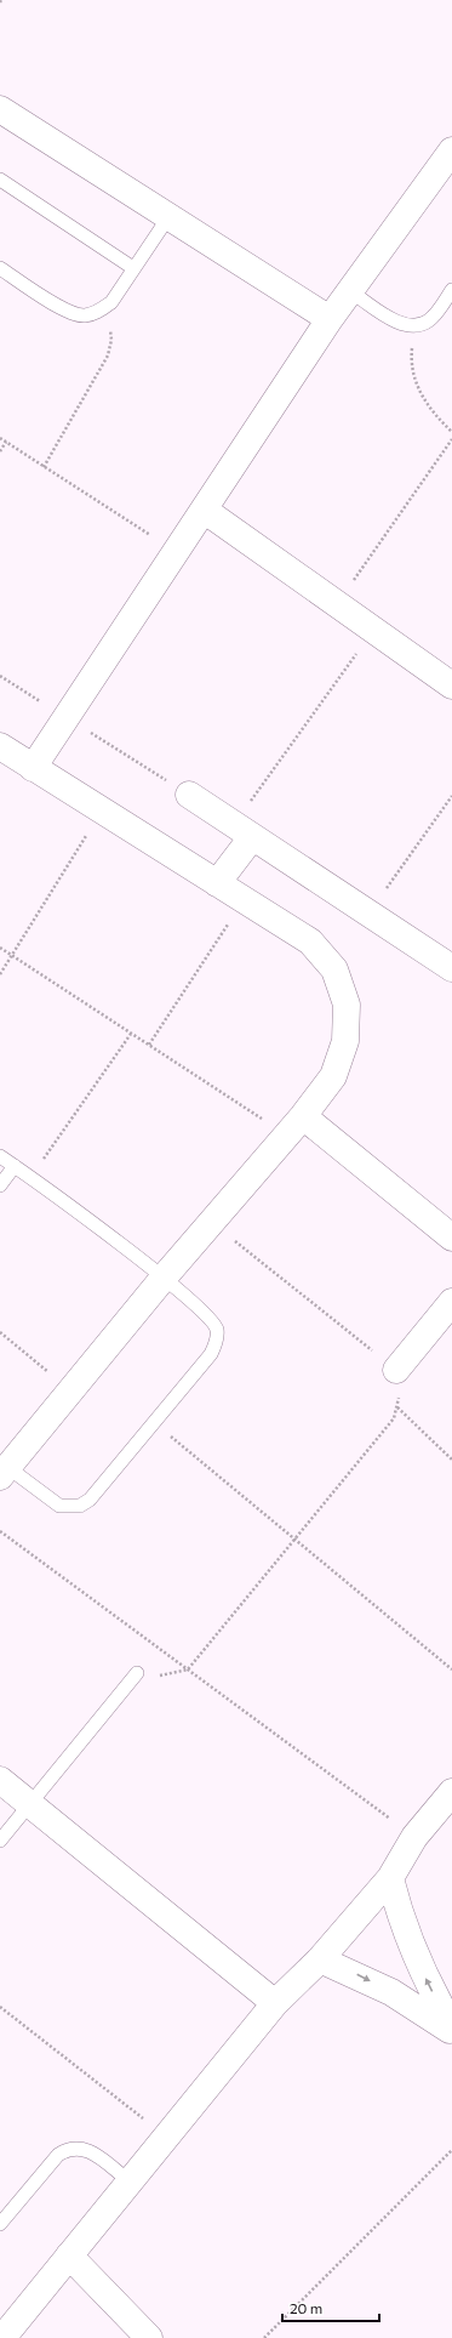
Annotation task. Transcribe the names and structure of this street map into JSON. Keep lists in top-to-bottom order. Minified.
{"scale_bar":"20 m"}
